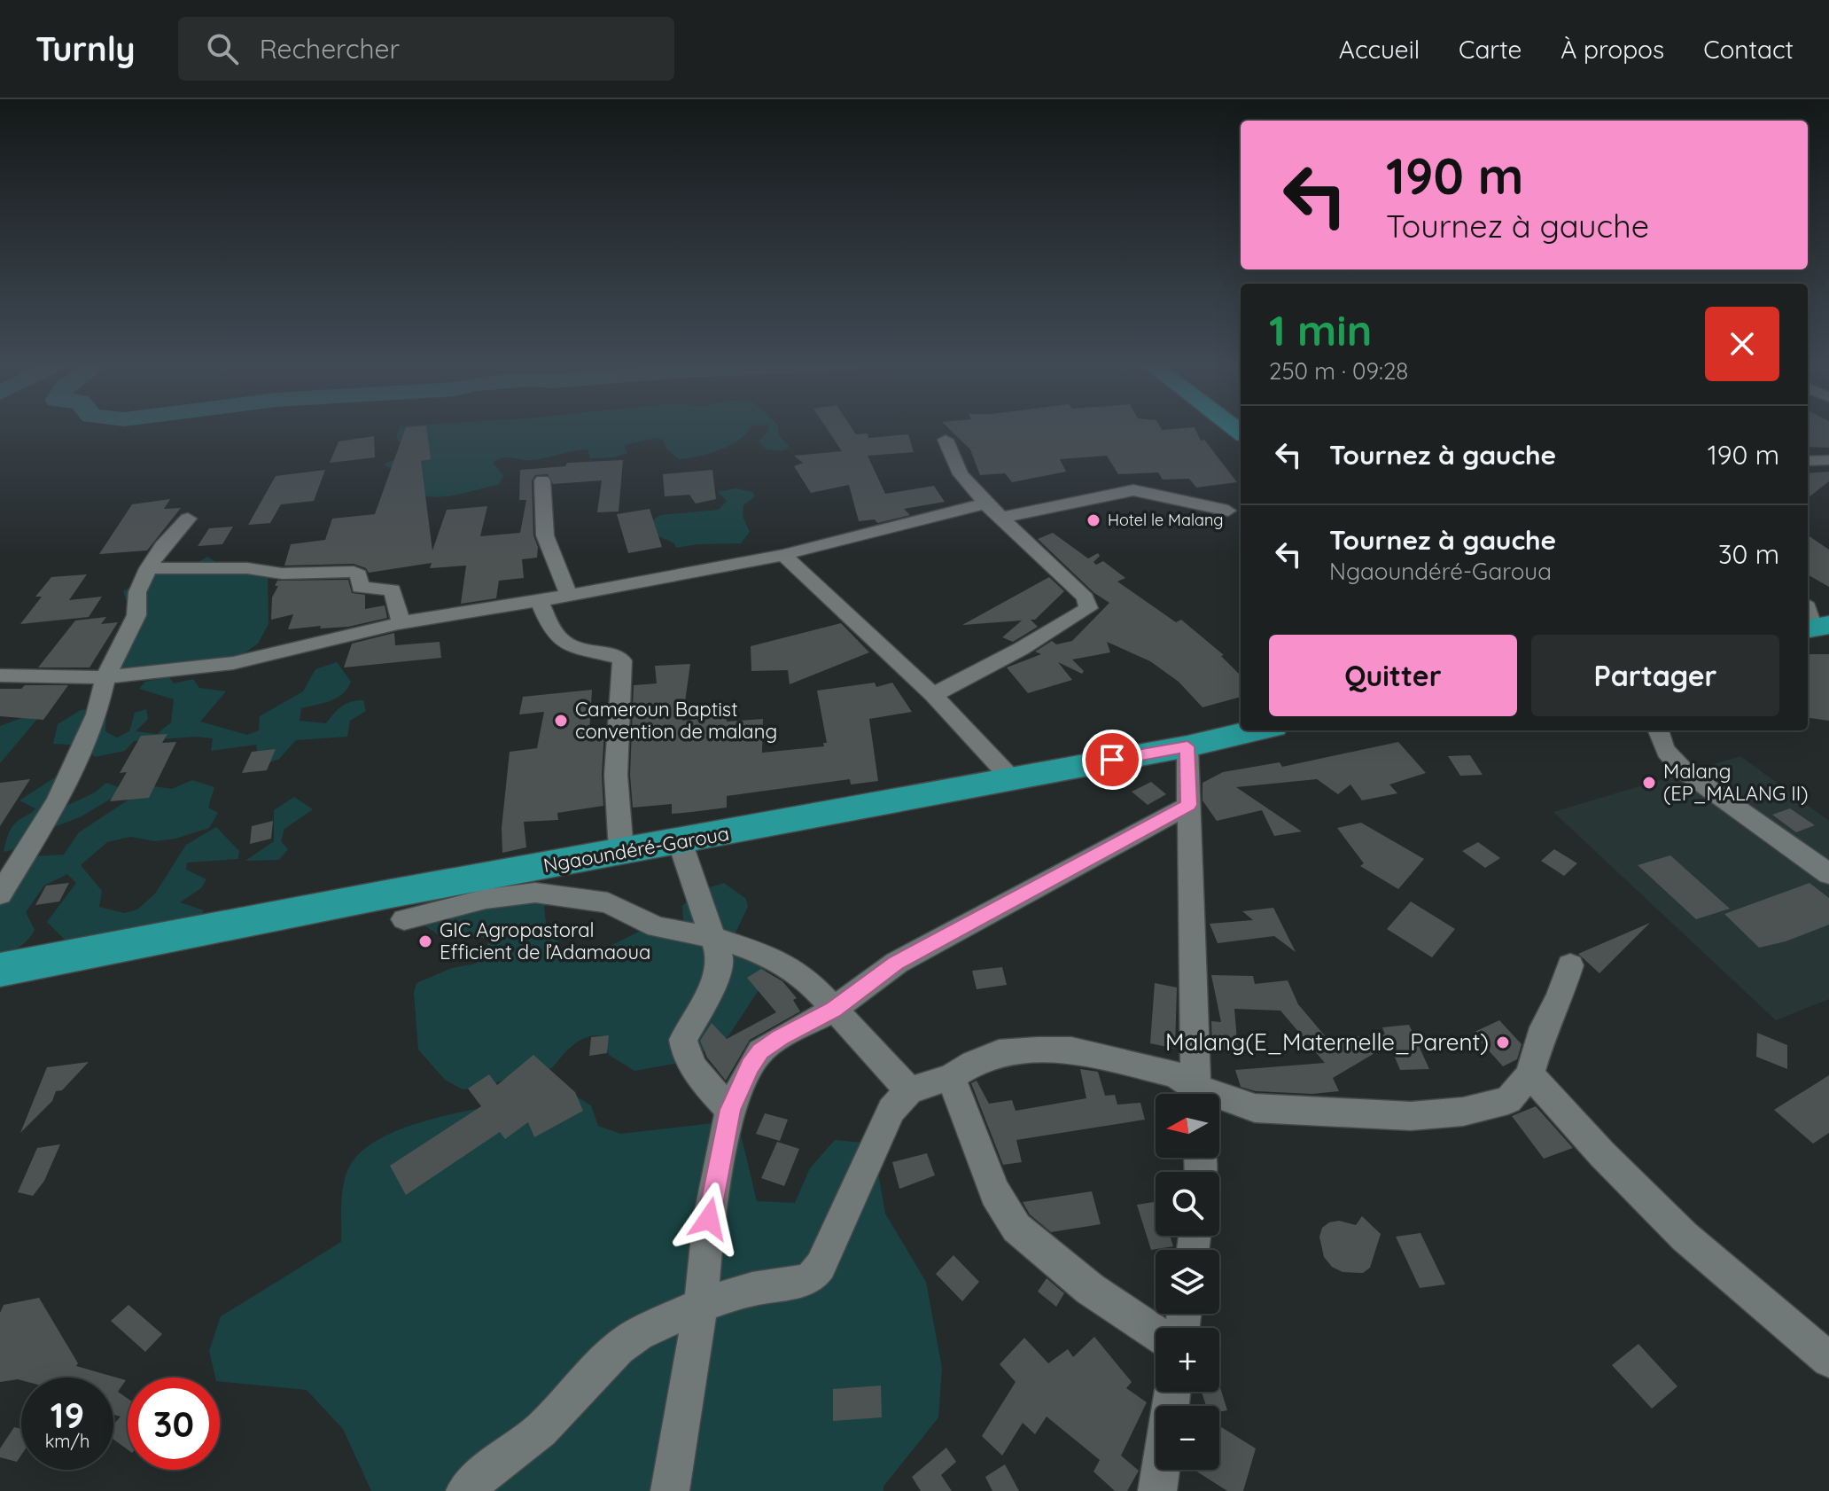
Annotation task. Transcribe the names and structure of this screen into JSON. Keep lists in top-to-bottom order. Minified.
{"streets":{"highway":["Ngaoundéré-Garoua"]},"places":["Hotel le Malang","Cameroun Baptist convention de malang","Malang (EP_MALANG II)","GIC Agropastoral Efficient de ľAdamaoua","Malang(E_Maternelle_Parent)"],"north":"left","page":{"header":"Turnly","search":"Rechercher","nav":["Accueil","Carte","À propos","Contact"],"turn":["190 m","Tournez à gauche"],"heading":["1 min","250 m · 09:28"],"list":[{"name":"Tournez à gauche","value":"190 m"},{"name":"Tournez à gauche","note":"Ngaoundéré-Garoua","value":"30 m"}],"buttons":["Quitter","Partager"],"map_buttons":["+","−"],"speed":"19 km/h","limit":"30"}}
